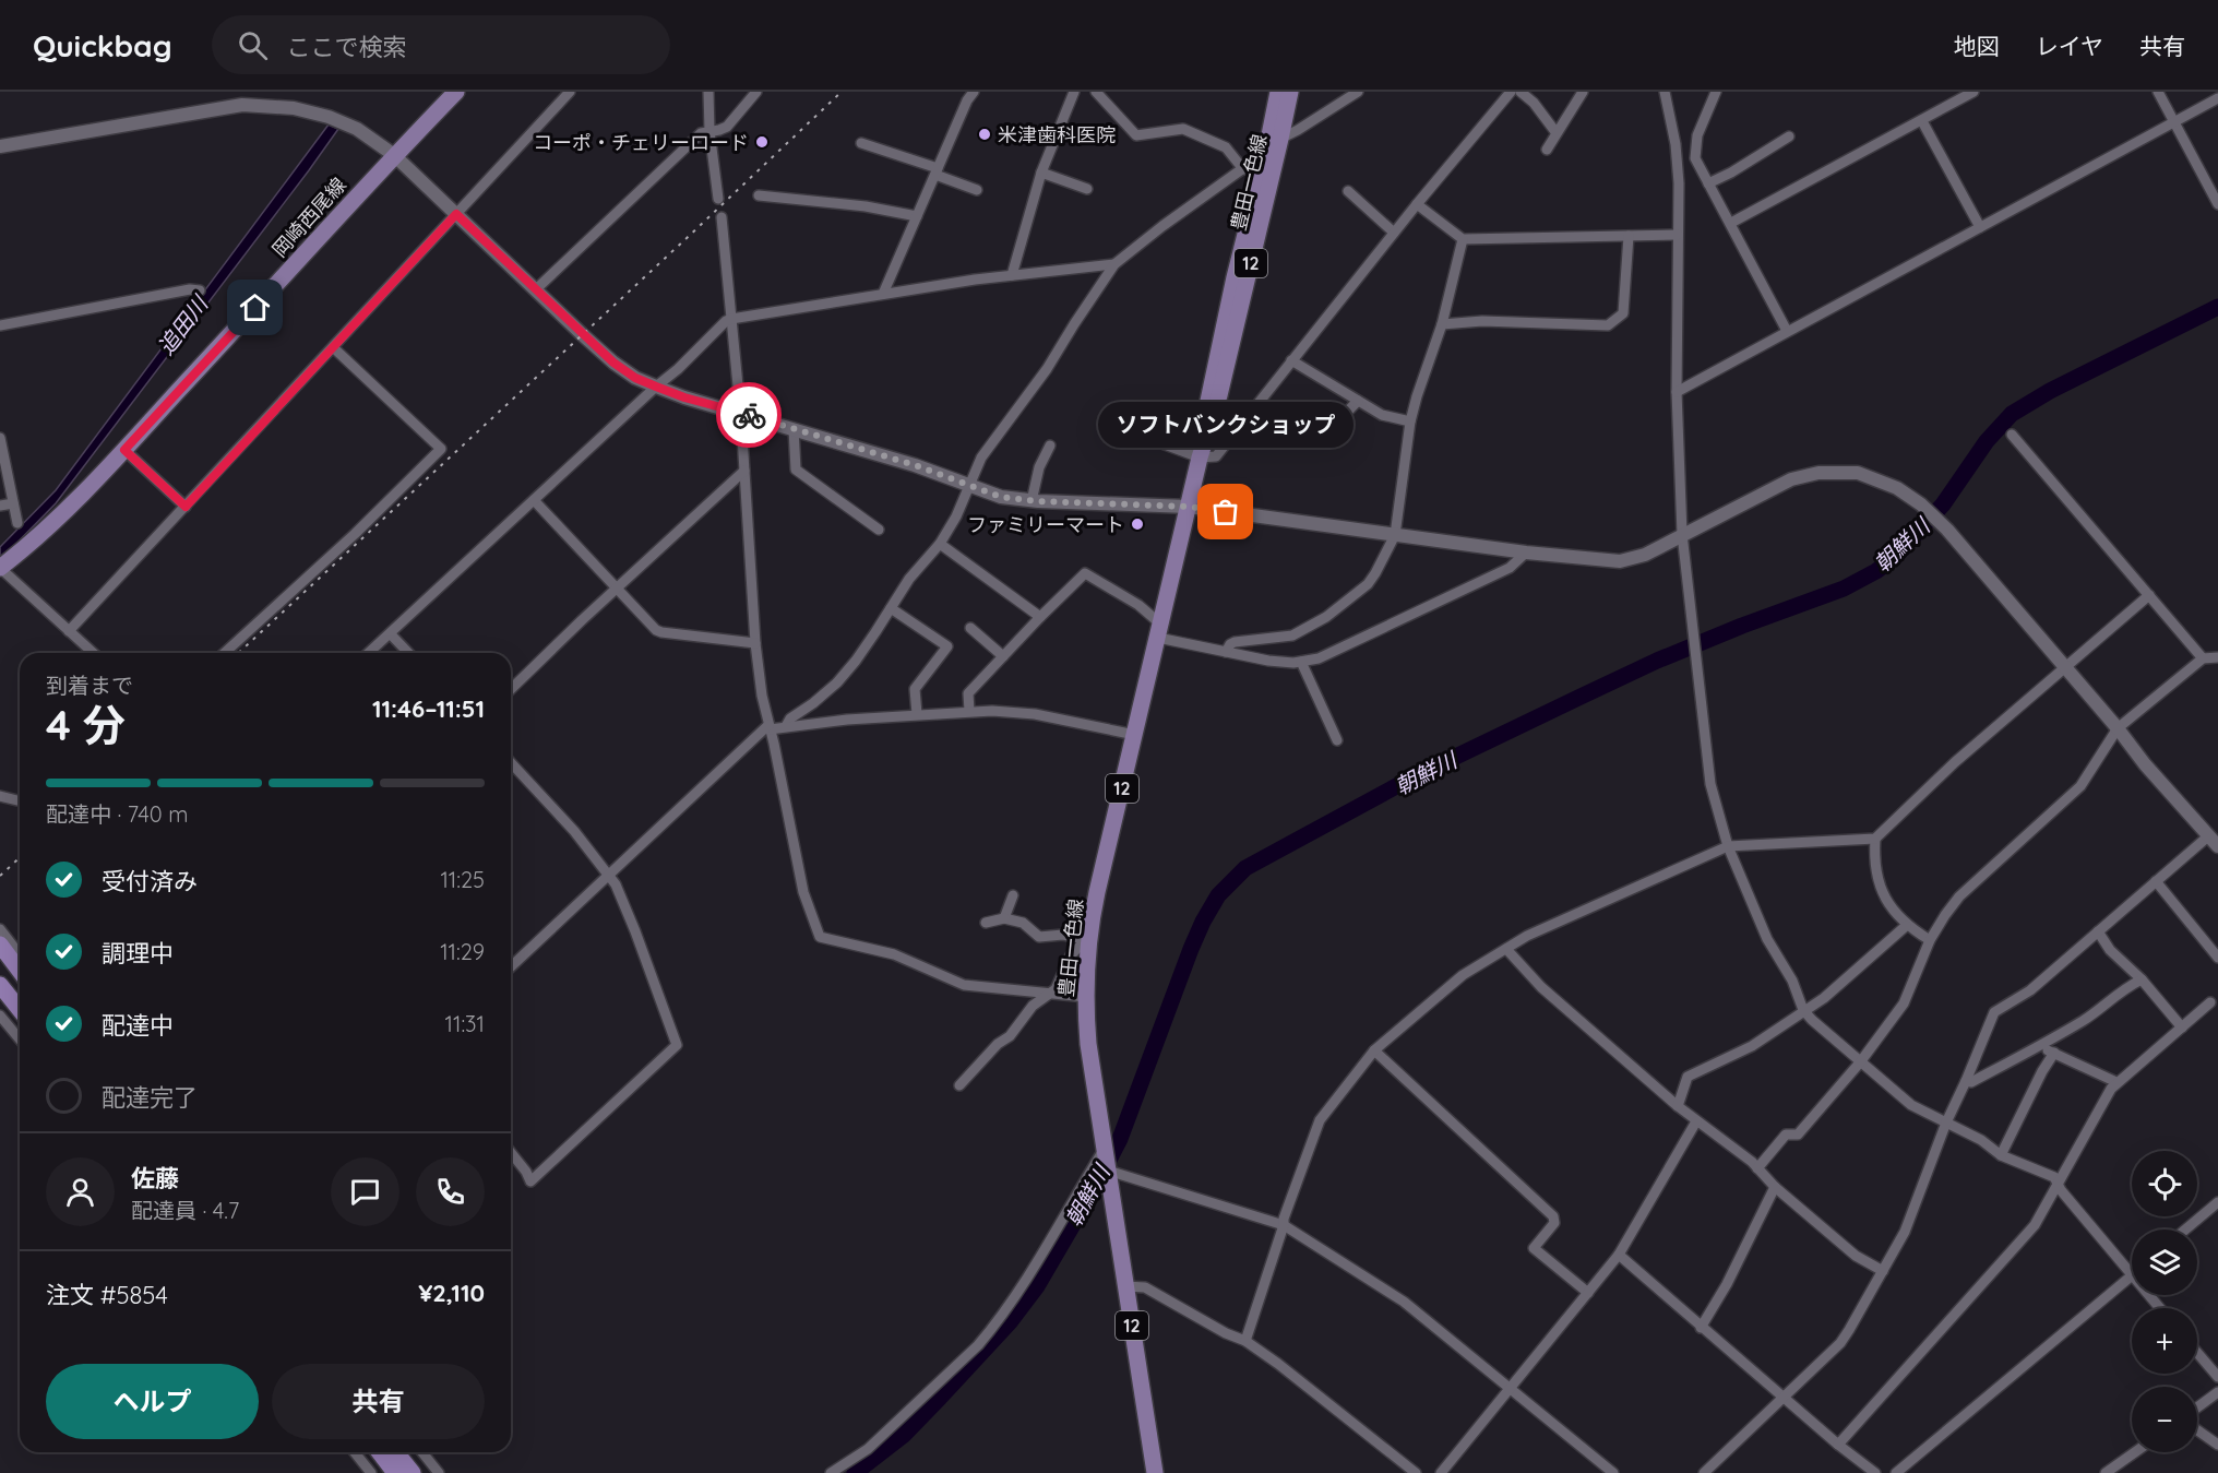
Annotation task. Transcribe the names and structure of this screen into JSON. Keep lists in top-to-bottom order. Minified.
{"streets":{"main road":["豊田一色線","岡崎西尾線","12"]},"water":["追田川","朝鮮川"],"places":["米津歯科医院","コーポ・チェリーロード","ソフトバンクショップ","ファミリーマート"],"page":{"header":"Quickbag","search":"ここで検索","nav":["地図","レイヤ","共有"],"bubble":"ソフトバンクショップ","heading":["4 分","到着まで","11:46–11:51"],"panel":["佐藤","配達員 · 4.7","注文 #5854","¥2,110"],"bar":"配達中 · 740 m","list":[["受付済み","11:25"],["調理中","11:29"],["配達中","11:31"],"配達完了"],"map_buttons":["+","−"],"buttons":["ヘルプ","共有"]}}
